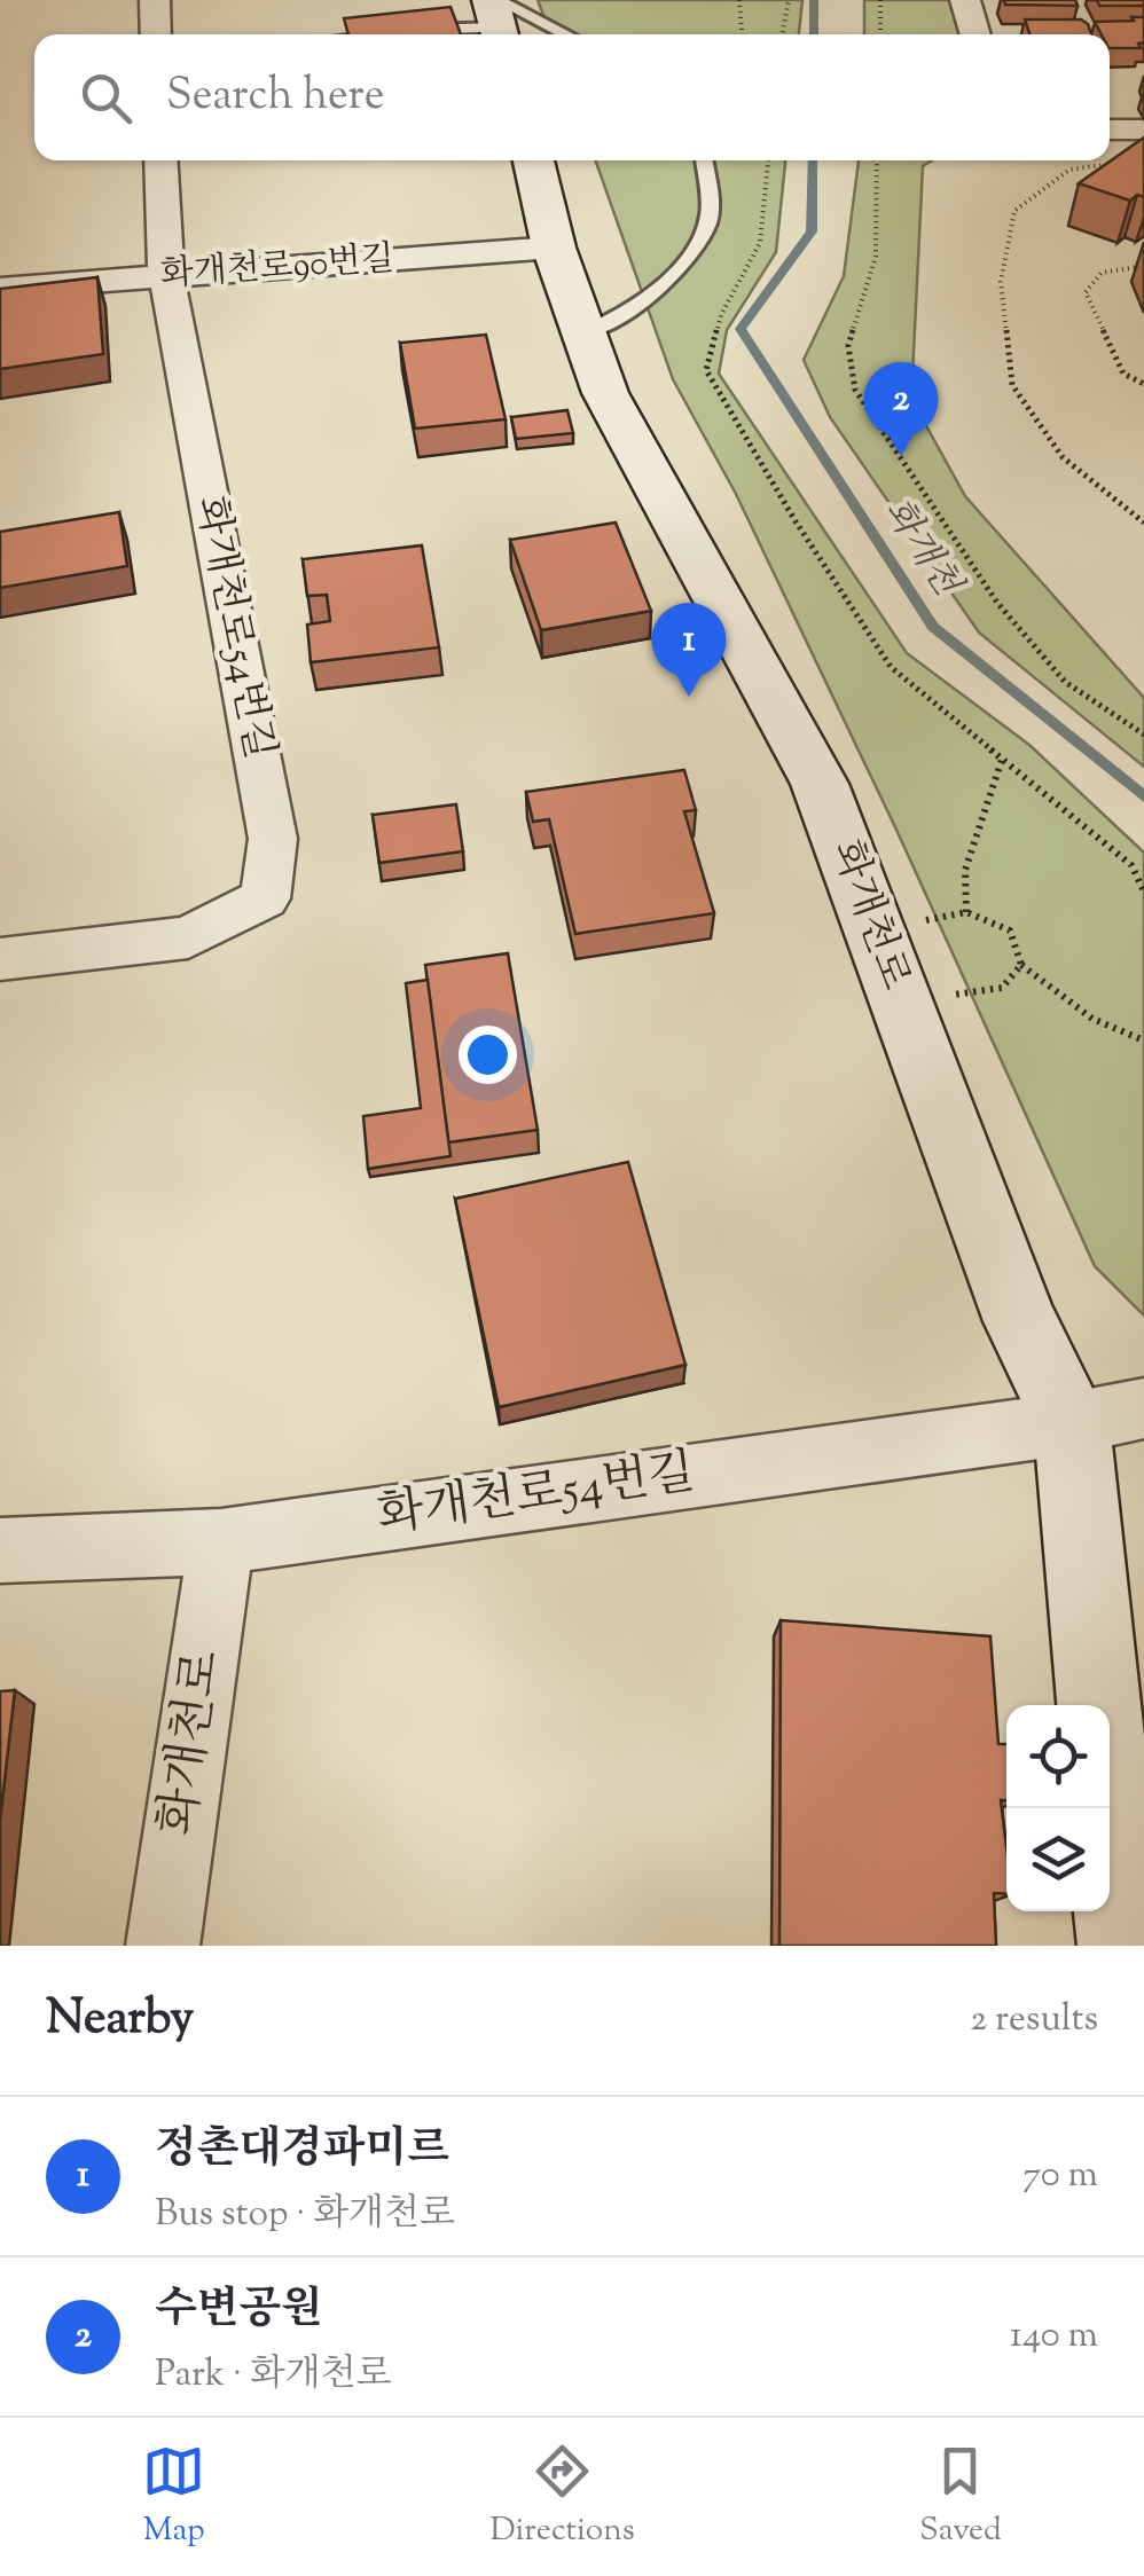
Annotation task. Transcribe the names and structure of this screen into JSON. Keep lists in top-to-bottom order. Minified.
{"streets":{"main road":["화개천로"],"street":["화개천로90번길","화개천로54번길"]},"crossings":[["화개천로90번길","화개천로54번길"],["화개천로90번길","화개천로"],["화개천로54번길","화개천로"]],"water":["화개천"],"page":{"search":"Search here","pins":["2","1"],"heading":["Nearby","2 results"],"list":[{"mark":"1","name":"정촌대경파미르","note":"Bus stop · 화개천로","value":"70 m"},{"mark":"2","name":"수변공원","note":"Park · 화개천로","value":"140 m"}],"nav":["Map","Directions","Saved"]}}
